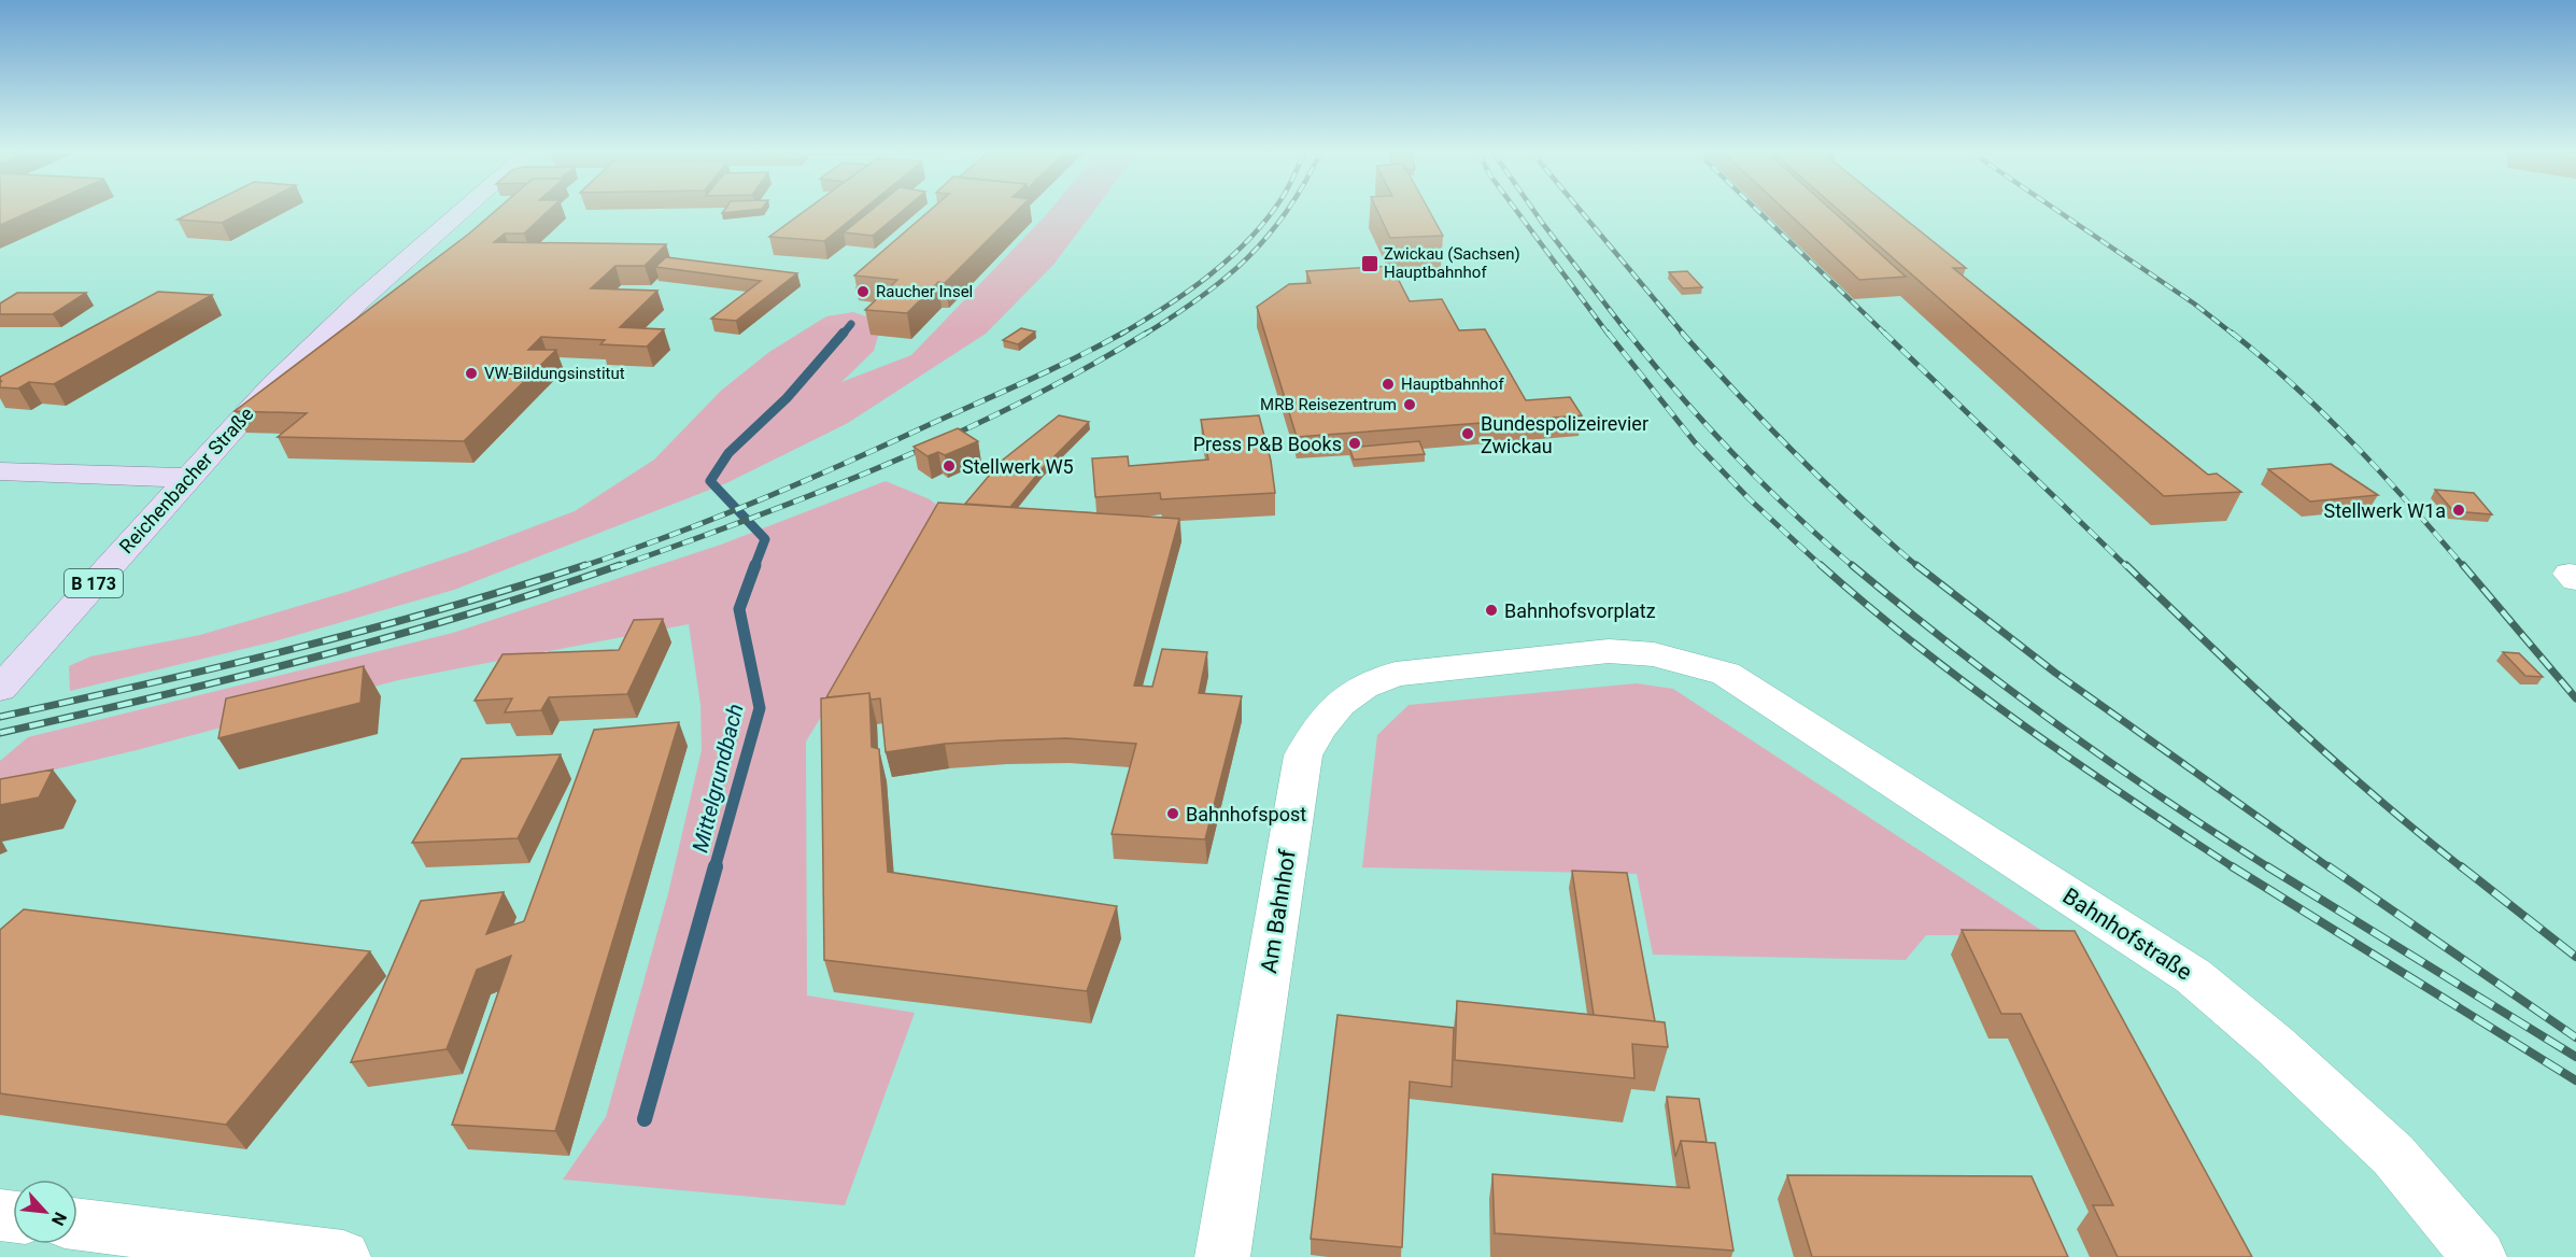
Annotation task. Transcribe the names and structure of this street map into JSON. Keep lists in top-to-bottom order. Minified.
{"streets":{"main road":["Reichenbacher Straße","B 173"],"street":["Am Bahnhof","Bahnhofstraße"]},"crossings":[["Am Bahnhof","Bahnhofstraße"]],"water":["Mittelgrundbach"],"places":{"transit":["Zwickau (Sachsen) Hauptbahnhof"],"other":["Raucher Insel","VW-Bildungsinstitut","Hauptbahnhof","MRB Reisezentrum","Bundespolizeirevier Zwickau","Press P&B Books","Stellwerk W5","Stellwerk W1a","Bahnhofsvorplatz","Bahnhofspost"]},"north":"bottom right"}
